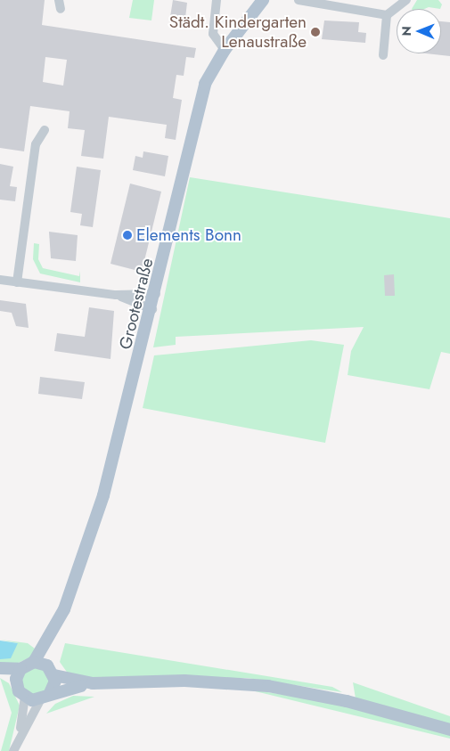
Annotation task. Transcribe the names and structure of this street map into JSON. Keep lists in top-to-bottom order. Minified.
{"streets":{"main road":["Grootestraße"]},"places":["Städt. Kindergarten Lenaustraße","Elements Bonn"],"north":"left"}
